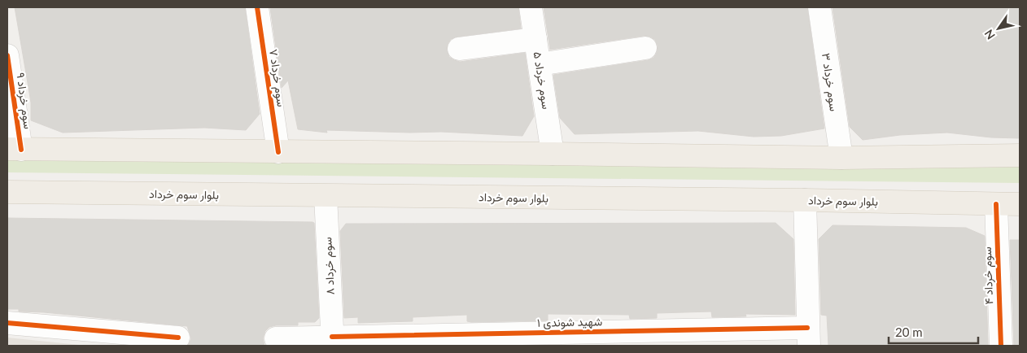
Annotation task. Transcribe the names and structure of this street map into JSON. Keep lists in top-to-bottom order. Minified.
{"streets":{"main road":["بلوار سوم خرداد"],"street":["سوم خرداد ۷","سوم خرداد ۵","سوم خرداد ۳","سوم خرداد ۹","سوم خرداد ۸","سوم خرداد ۴","شهید شوندی ۱"]},"crossings":[["بلوار سوم خرداد","سوم خرداد ۸"],["بلوار سوم خرداد","سوم خرداد ۴"],["سوم خرداد ۸","شهید شوندی ۱"]],"scale_bar":"20 m","north":"bottom left"}
